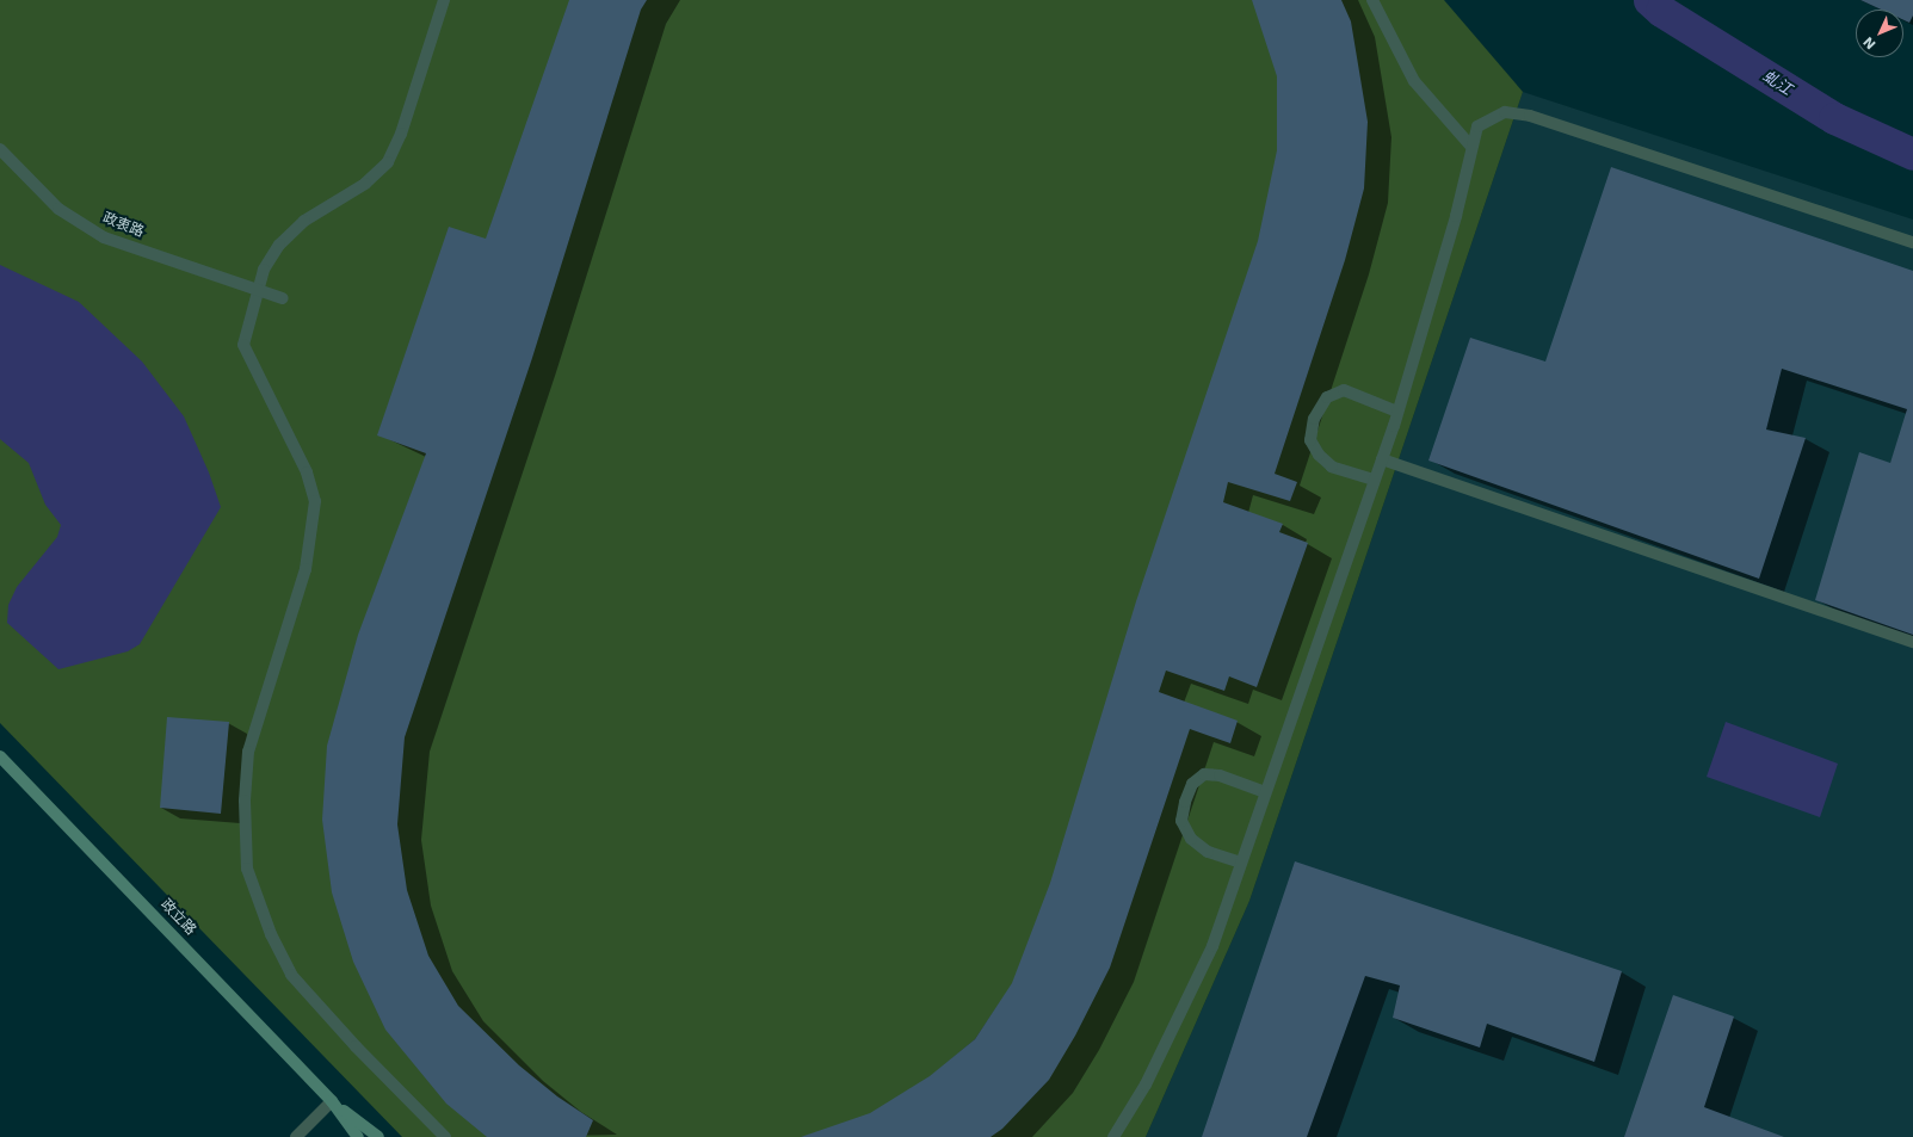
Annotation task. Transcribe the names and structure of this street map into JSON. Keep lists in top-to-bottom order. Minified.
{"streets":{"main road":["政立路"],"street":["政衷路"]},"water":["虬江"],"north":"bottom left"}
